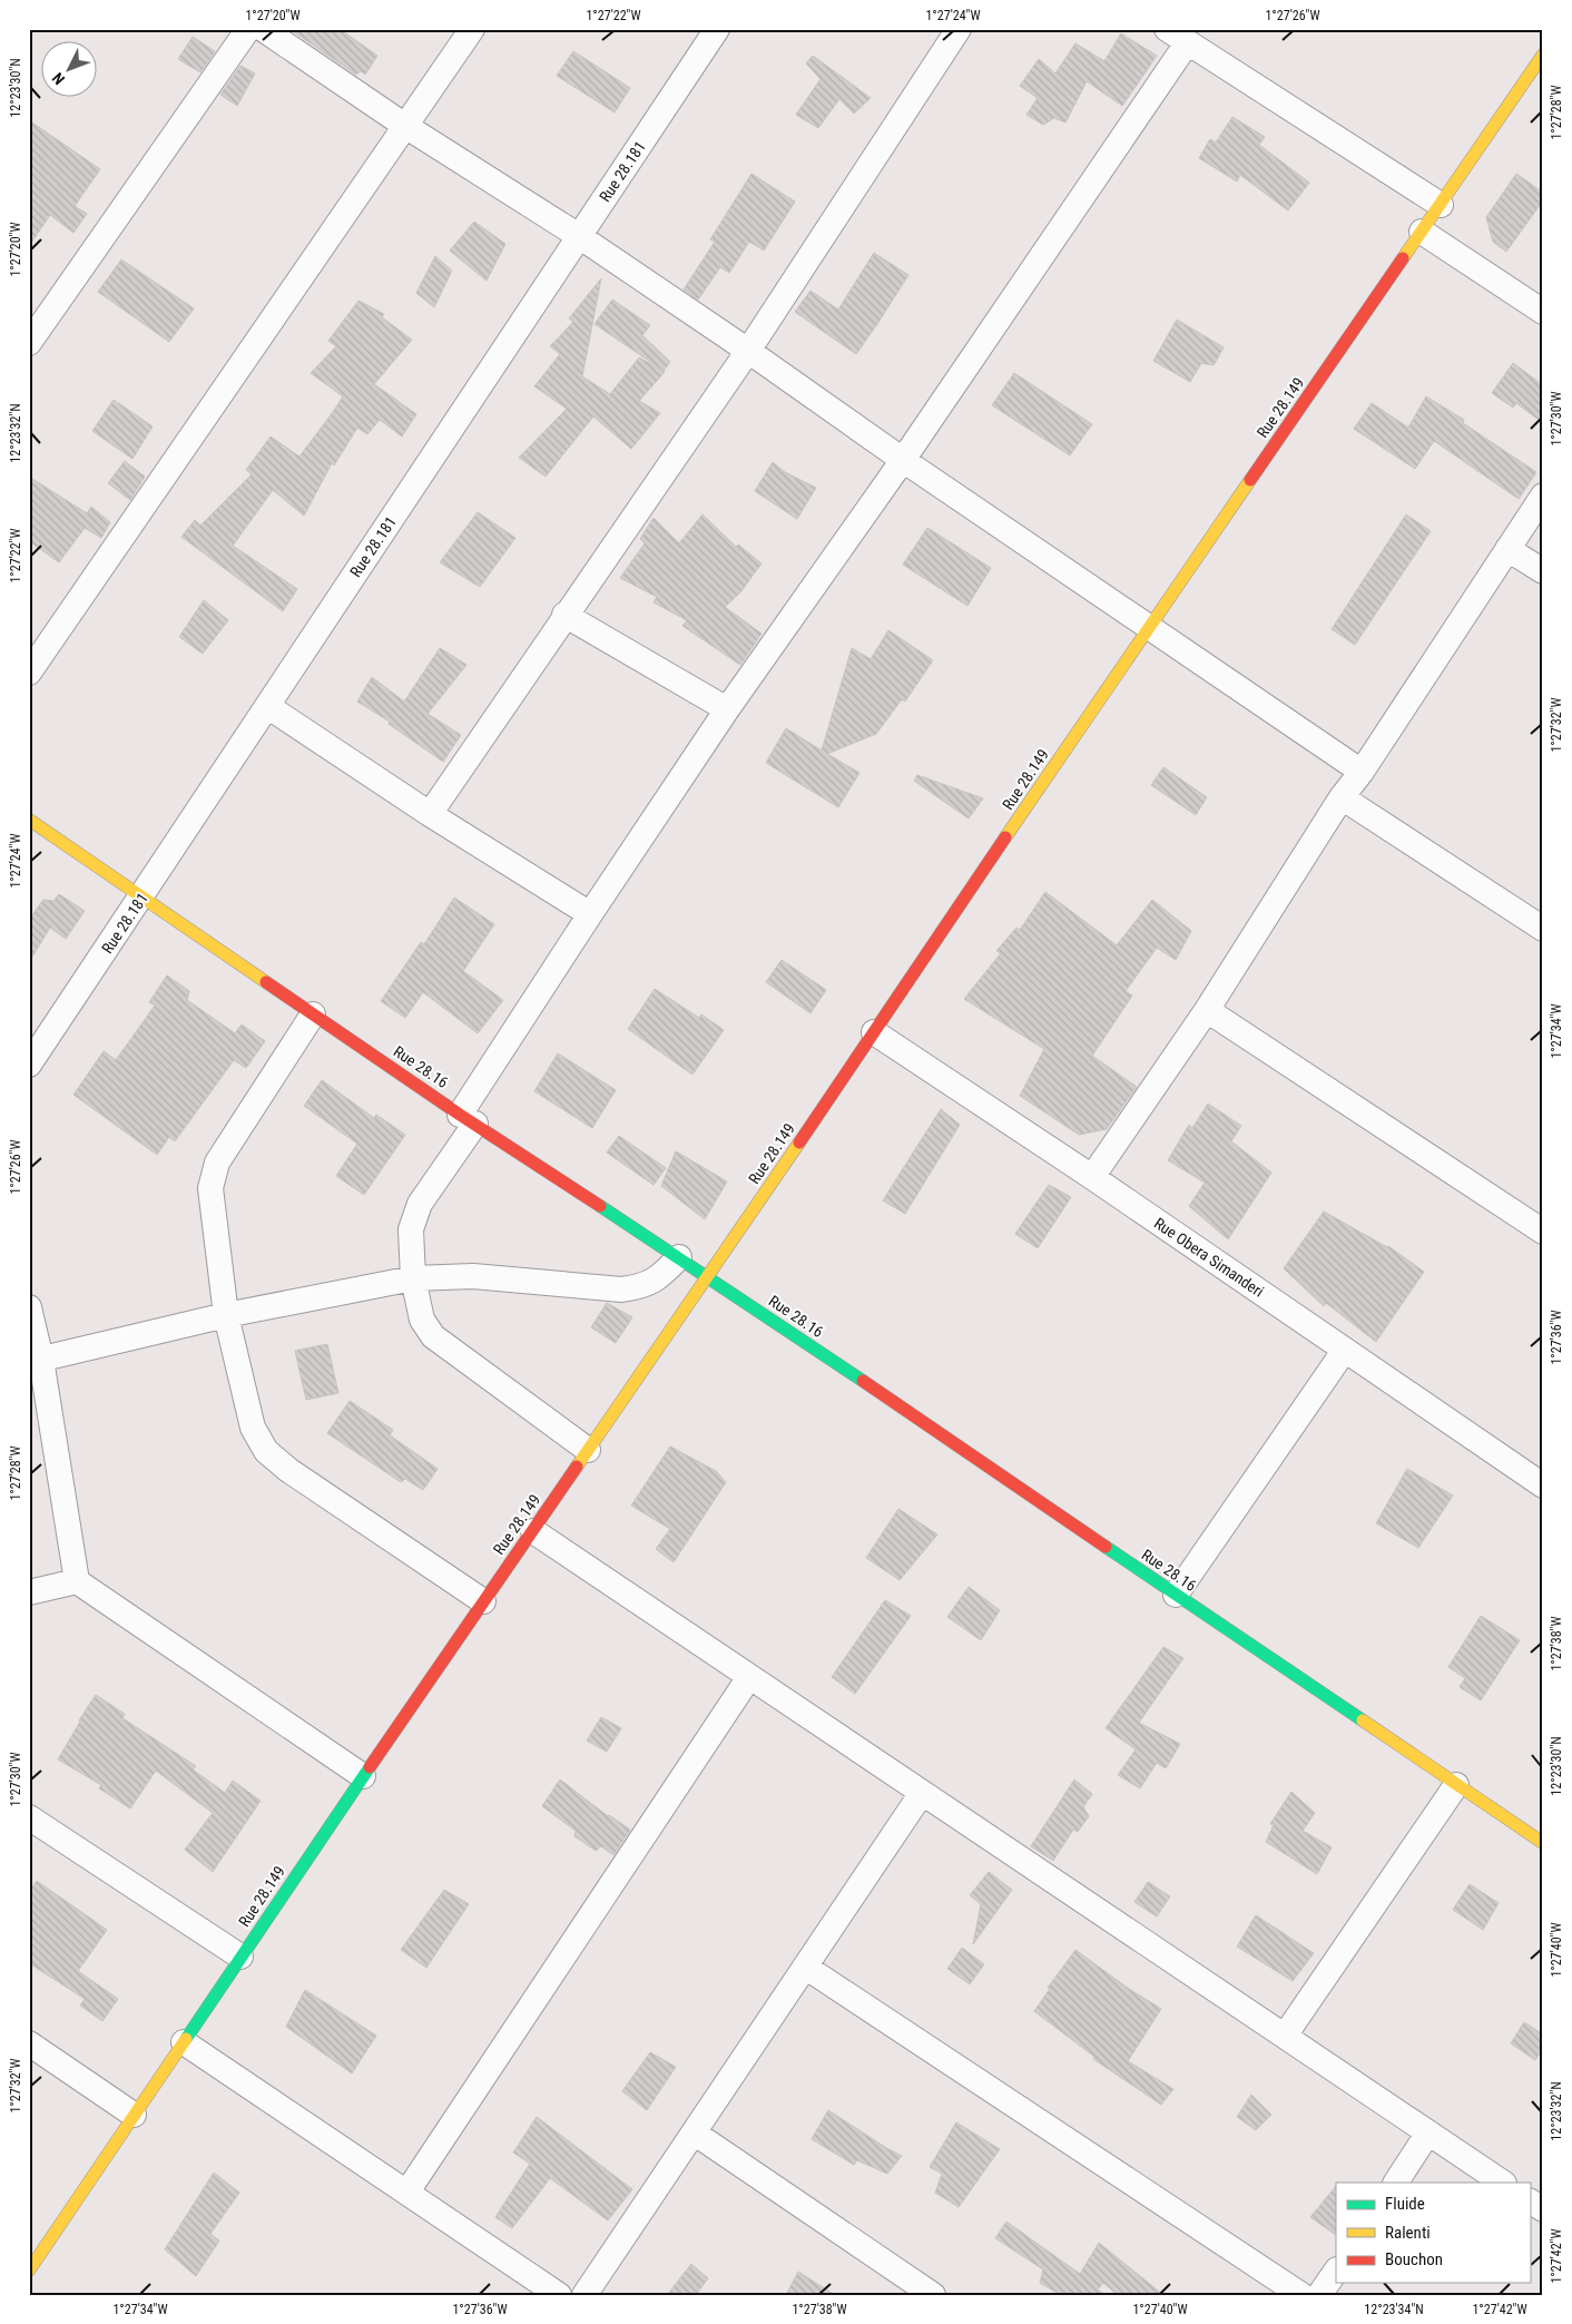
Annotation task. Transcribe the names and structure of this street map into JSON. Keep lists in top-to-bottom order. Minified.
{"streets":{"street":["Rue 28.181","Rue 28.149","Rue 28.16","Rue Obera Simanderi"]},"crossings":[["Rue 28.181","Rue 28.16"],["Rue 28.149","Rue 28.16"],["Rue 28.149","Rue Obera Simanderi"]],"legend":["Fluide","Ralenti","Bouchon"],"north":"bottom left","coordinates":["1°27'20\"W","1°27'22\"W","1°27'24\"W","1°27'26\"W","12°23'30\"N","1°27'28\"W","1°27'30\"W","12°23'32\"N","1°27'32\"W","1°27'34\"W","1°27'36\"W","1°27'38\"W","1°27'40\"W","1°27'42\"W","12°23'34\"N"]}
